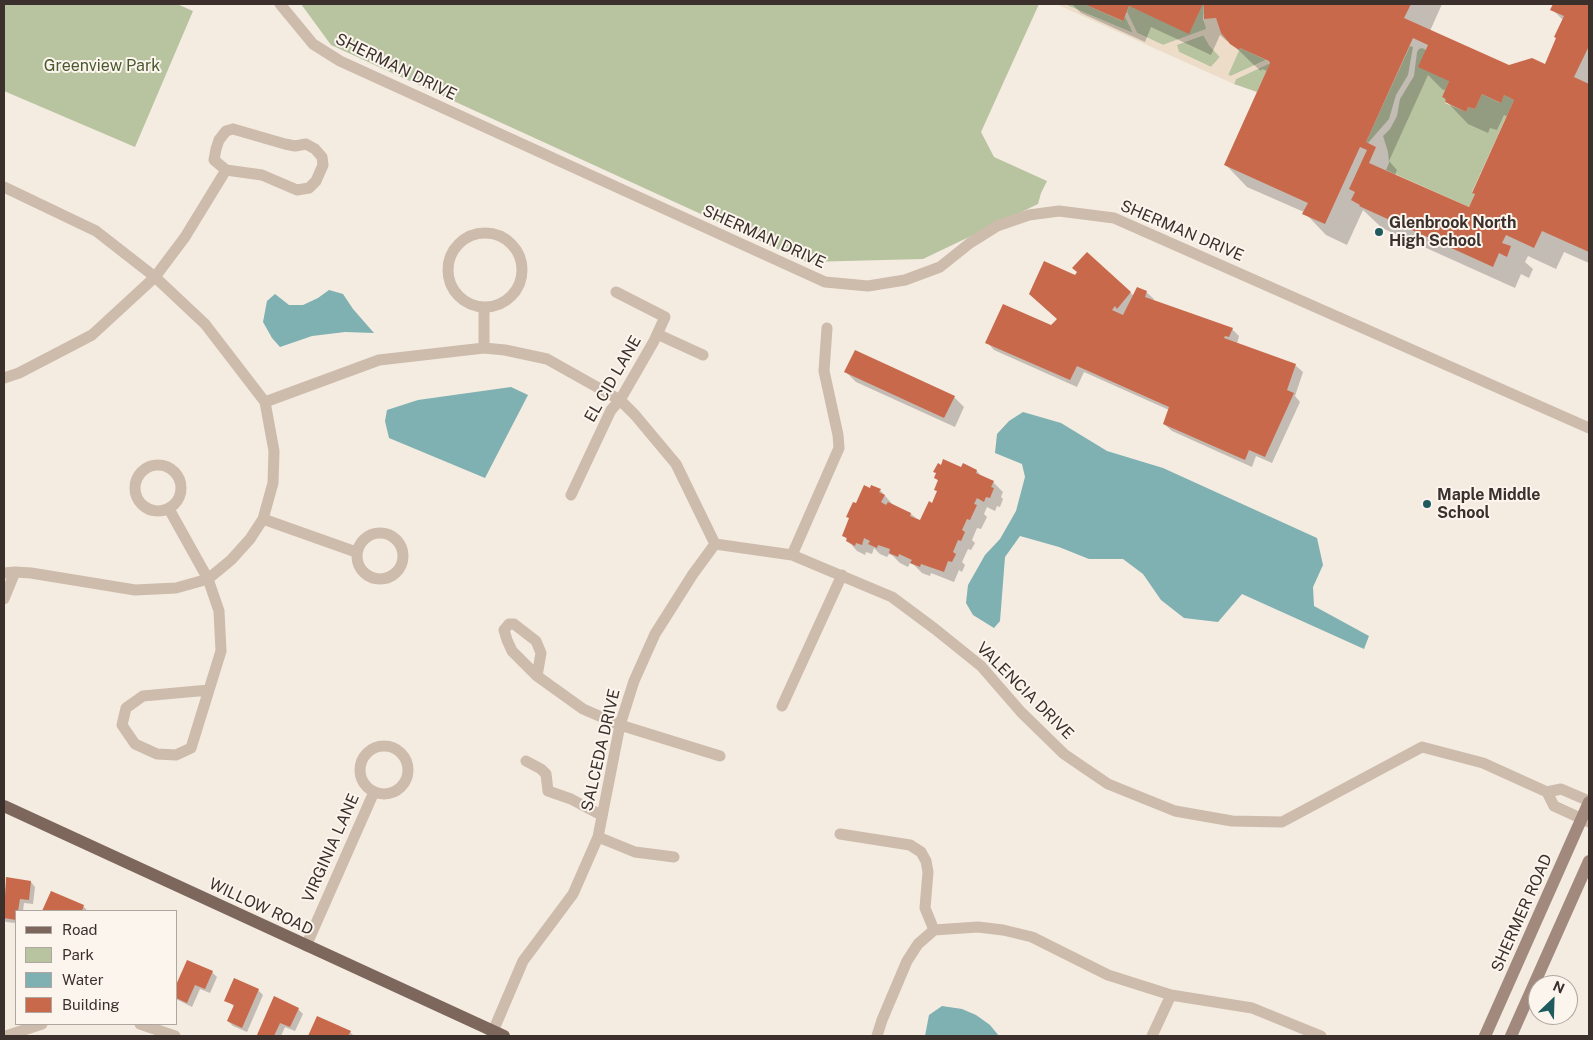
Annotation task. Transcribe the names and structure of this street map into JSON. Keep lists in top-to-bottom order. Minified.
{"streets":{"main road":["WILLOW ROAD","SHERMER ROAD"],"street":["SHERMAN DRIVE","EL CID LANE","VALENCIA DRIVE","SALCEDA DRIVE","VIRGINIA LANE"]},"crossings":[["VALENCIA DRIVE","SALCEDA DRIVE"],["VALENCIA DRIVE","SHERMER ROAD"],["SALCEDA DRIVE","WILLOW ROAD"],["VIRGINIA LANE","WILLOW ROAD"]],"parks":["Greenview Park"],"places":["Glenbrook North High School","Maple Middle School"],"legend":["Road","Park","Water","Building"],"north":"top right"}
